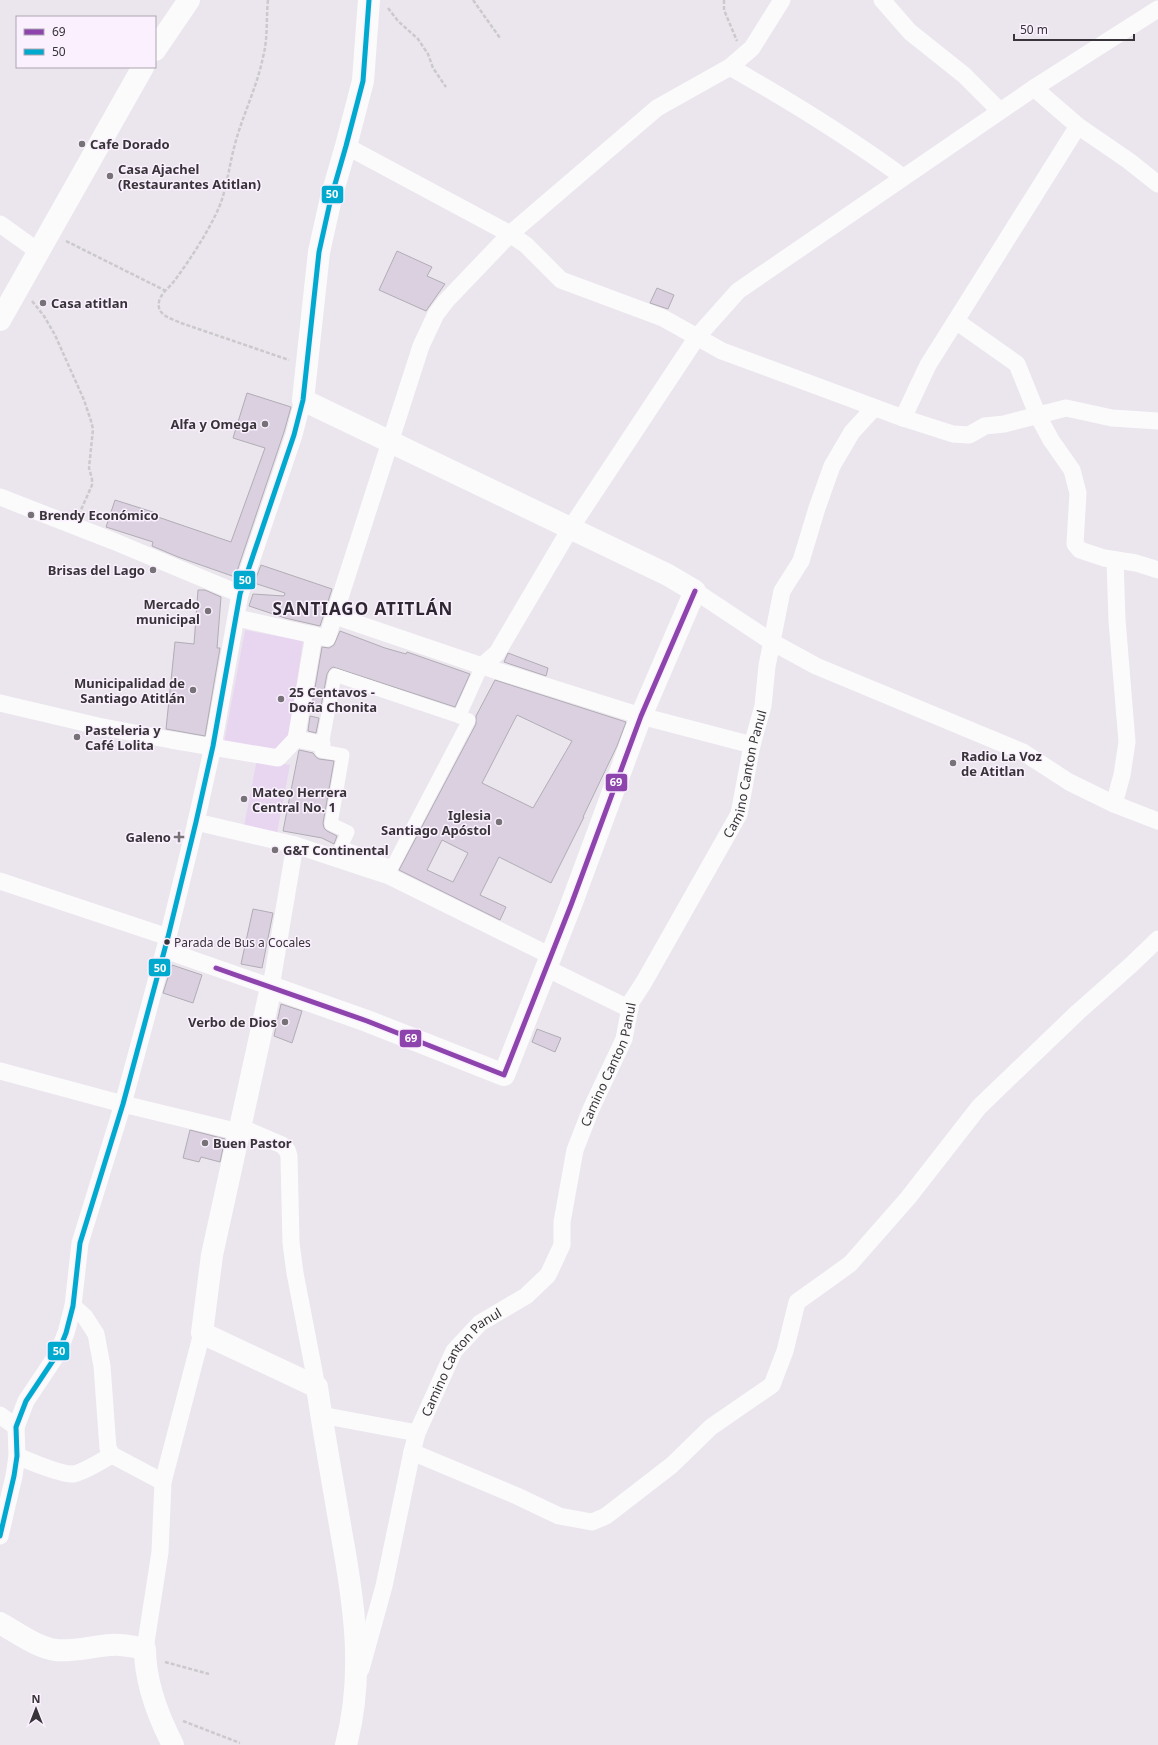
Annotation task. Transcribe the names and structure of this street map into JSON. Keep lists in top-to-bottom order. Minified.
{"streets":{"street":["Camino Canton Panul"]},"districts":["SANTIAGO ATITLÁN"],"places":{"other":["Cafe Dorado","Casa Ajachel (Restaurantes Atitlan)","Casa atitlan","Alfa y Omega","Brendy Económico","Brisas del Lago","Mercado municipal","Municipalidad de Santiago Atitlán","25 Centavos - Doña Chonita","Pasteleria y Café Lolita","Radio La Voz de Atitlan","Mateo Herrera Central No. 1","Iglesia Santiago Apóstol","G&T Continental","Parada de Bus a Cocales","Verbo de Dios","Buen Pastor"],"health":["Galeno"]},"lines":["transit line 50","transit line 69"],"legend":["69","50"],"scale_bar":"50 m","north":"top"}
